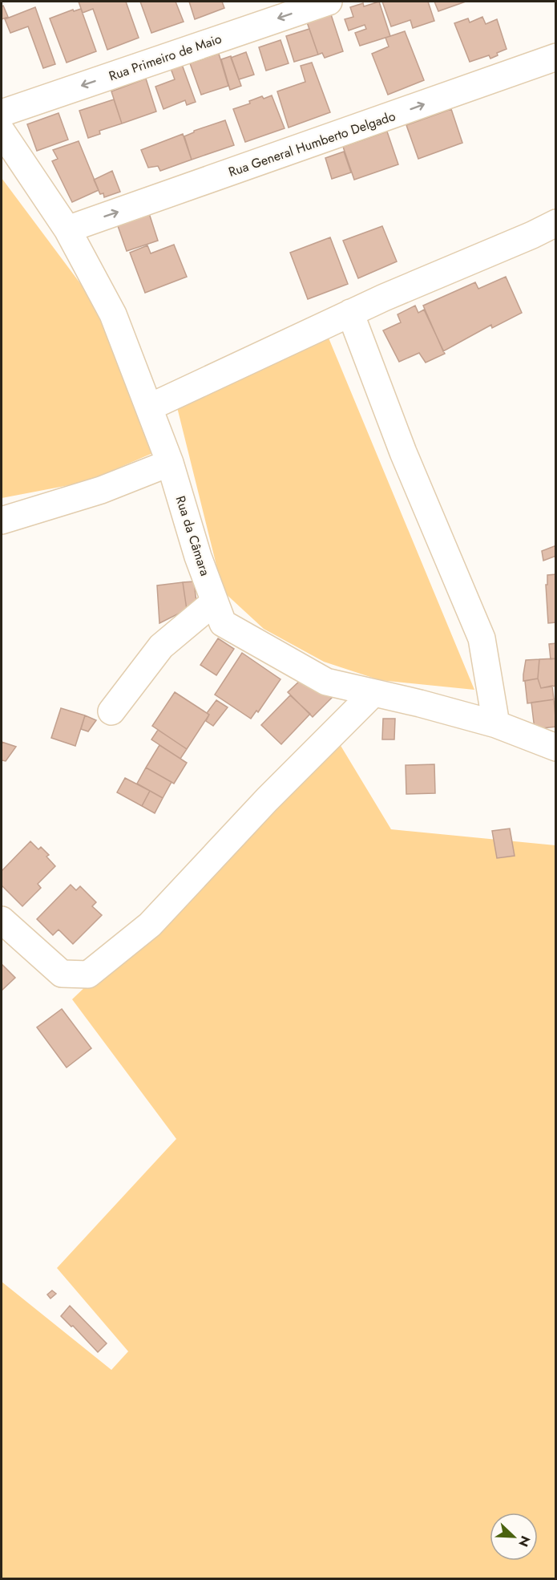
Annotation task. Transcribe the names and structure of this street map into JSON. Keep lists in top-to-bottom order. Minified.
{"streets":{"street":["Rua Primeiro de Maio","Rua General Humberto Delgado","Rua da Câmara"]},"crossings":[["Rua General Humberto Delgado","Rua da Câmara"]],"one_way":["Rua Primeiro de Maio"],"north":"bottom right"}
